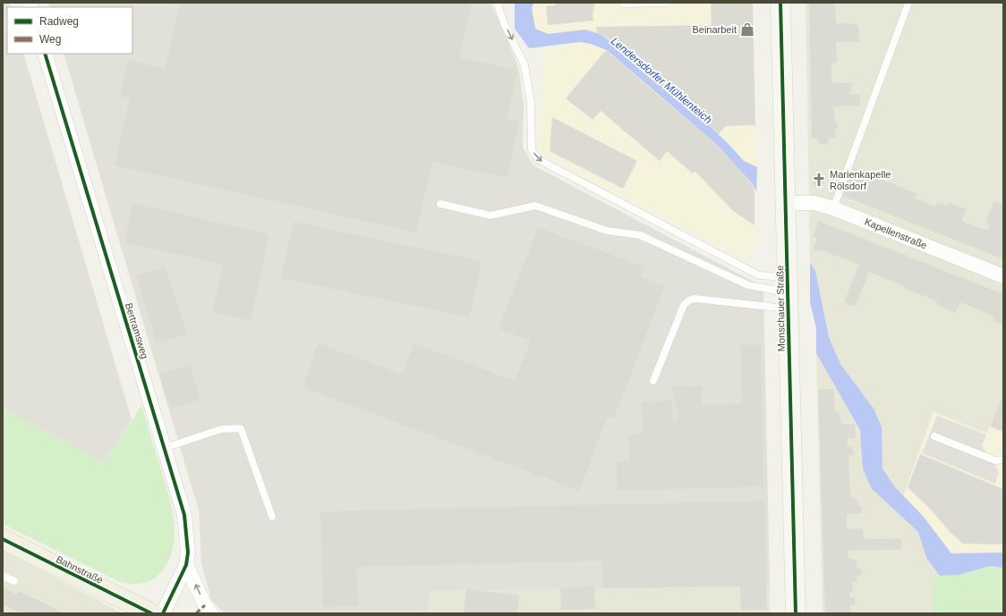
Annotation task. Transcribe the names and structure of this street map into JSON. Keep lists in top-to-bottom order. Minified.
{"streets":{"main road":["Bahnstraße"],"street":["Kapellenstraße","Monschauer Straße","Bertramsweg"]},"crossings":[["Kapellenstraße","Monschauer Straße"],["Bertramsweg","Bahnstraße"]],"water":["Lendersdorfer Mühlenteich"],"places":{"shop":["Beinarbeit"],"church":["Marienkapelle Rölsdorf"]},"legend":["Radweg","Weg"]}
